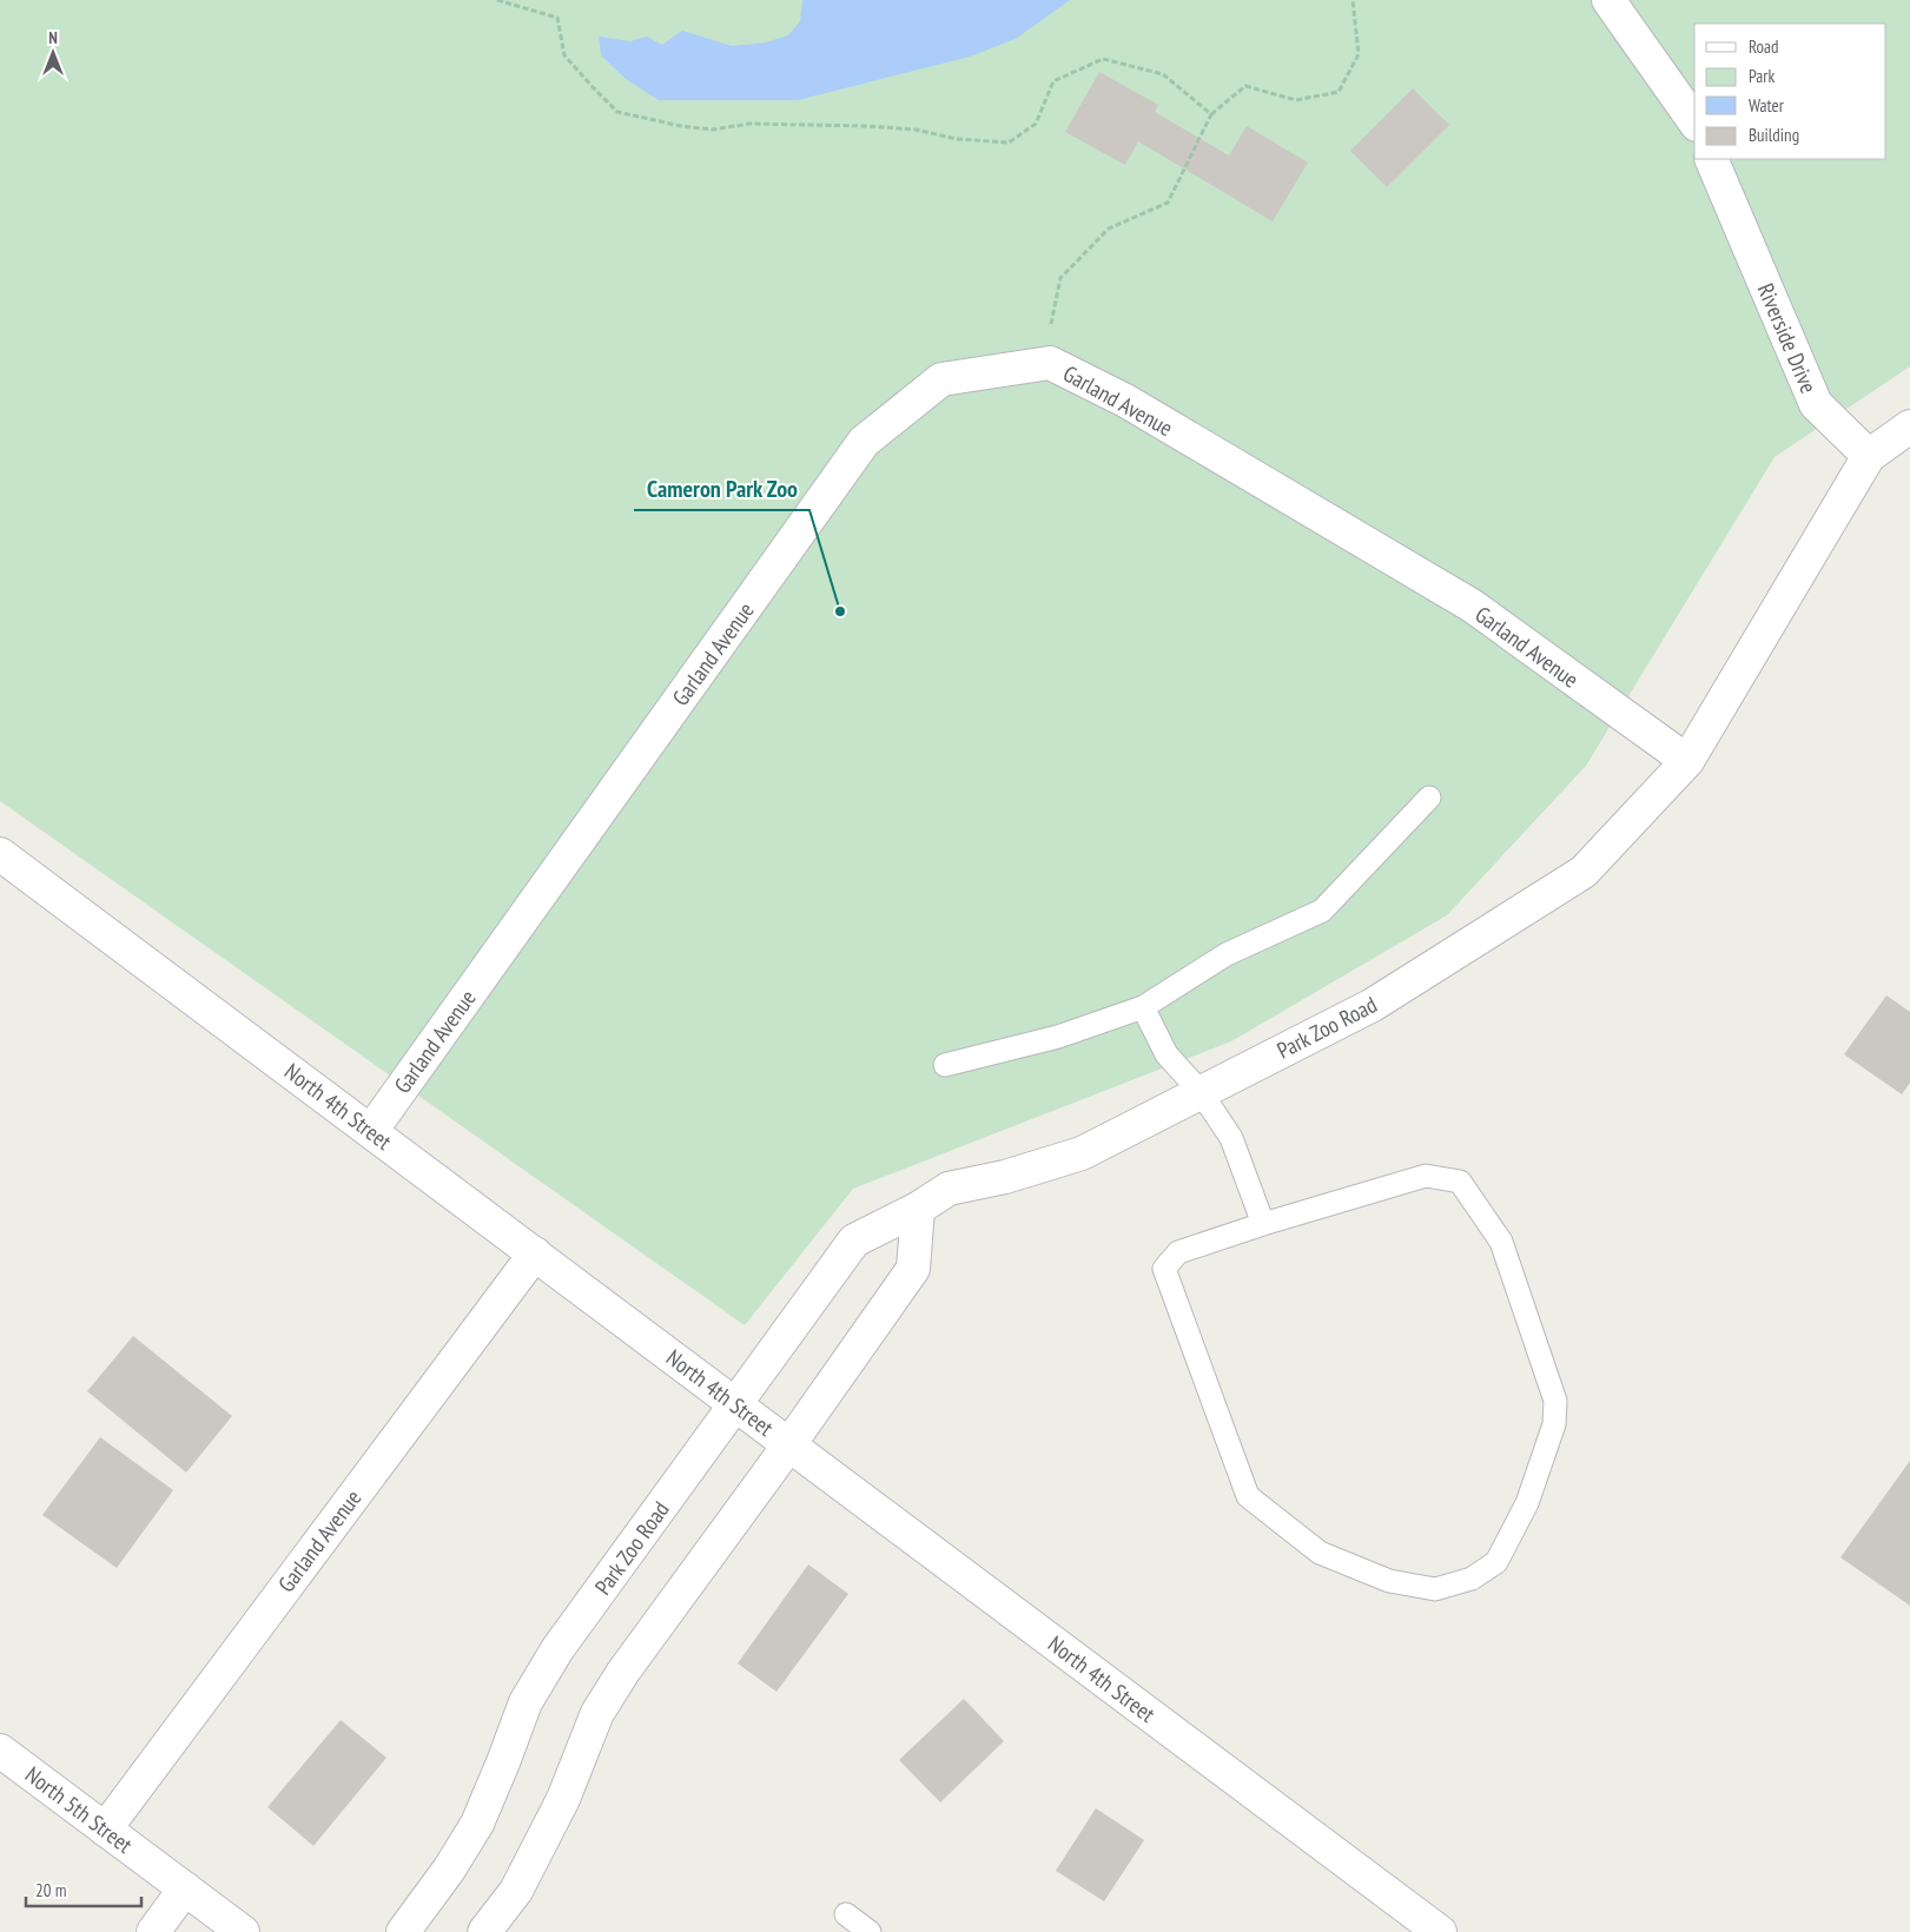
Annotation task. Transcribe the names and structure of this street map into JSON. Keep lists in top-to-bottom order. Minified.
{"streets":{"street":["Riverside Drive","Garland Avenue","Park Zoo Road","North 4th Street","North 5th Street"]},"crossings":[["Garland Avenue","Park Zoo Road"],["Garland Avenue","North 4th Street"],["Garland Avenue","North 5th Street"],["Park Zoo Road","North 4th Street"]],"places":["Cameron Park Zoo"],"legend":["Road","Park","Water","Building"],"scale_bar":"20 m","north":"top"}
